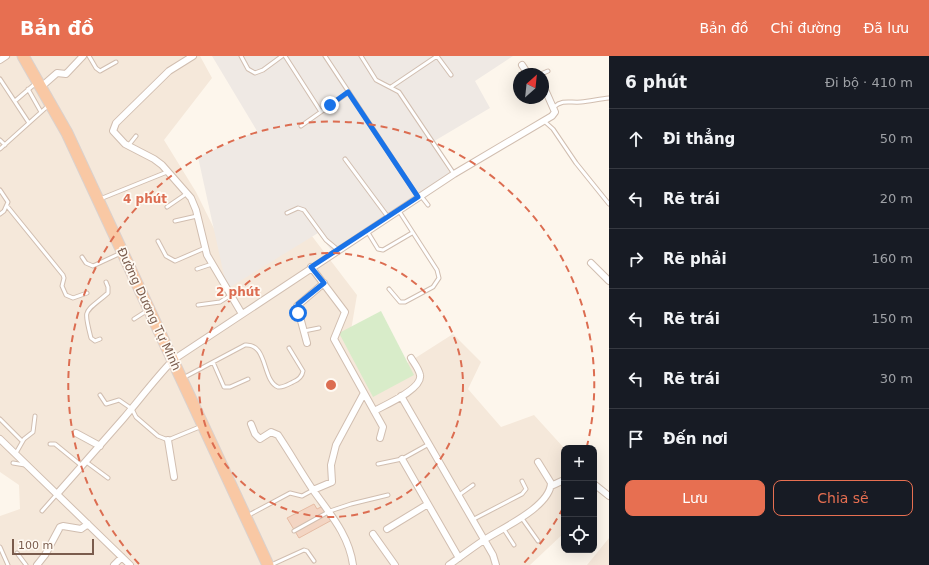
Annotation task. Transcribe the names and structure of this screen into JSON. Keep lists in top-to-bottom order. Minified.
{"streets":{"highway":["Đường Dương Tự Minh"]},"scale_bar":"100 m","north":"top right","page":{"header":"Bản đồ","nav":["Bản đồ","Chỉ đường","Đã lưu"],"heading":["6 phút","Đi bộ · 410 m"],"list":[["Đi thẳng","50 m"],["Rẽ trái","20 m"],["Rẽ phải","160 m"],["Rẽ trái","150 m"],["Rẽ trái","30 m"],"Đến nơi"],"map_buttons":["+","−"],"buttons":["Lưu","Chia sẻ"],"scale":"100 m"},"rings":["4 phút","2 phút"]}
